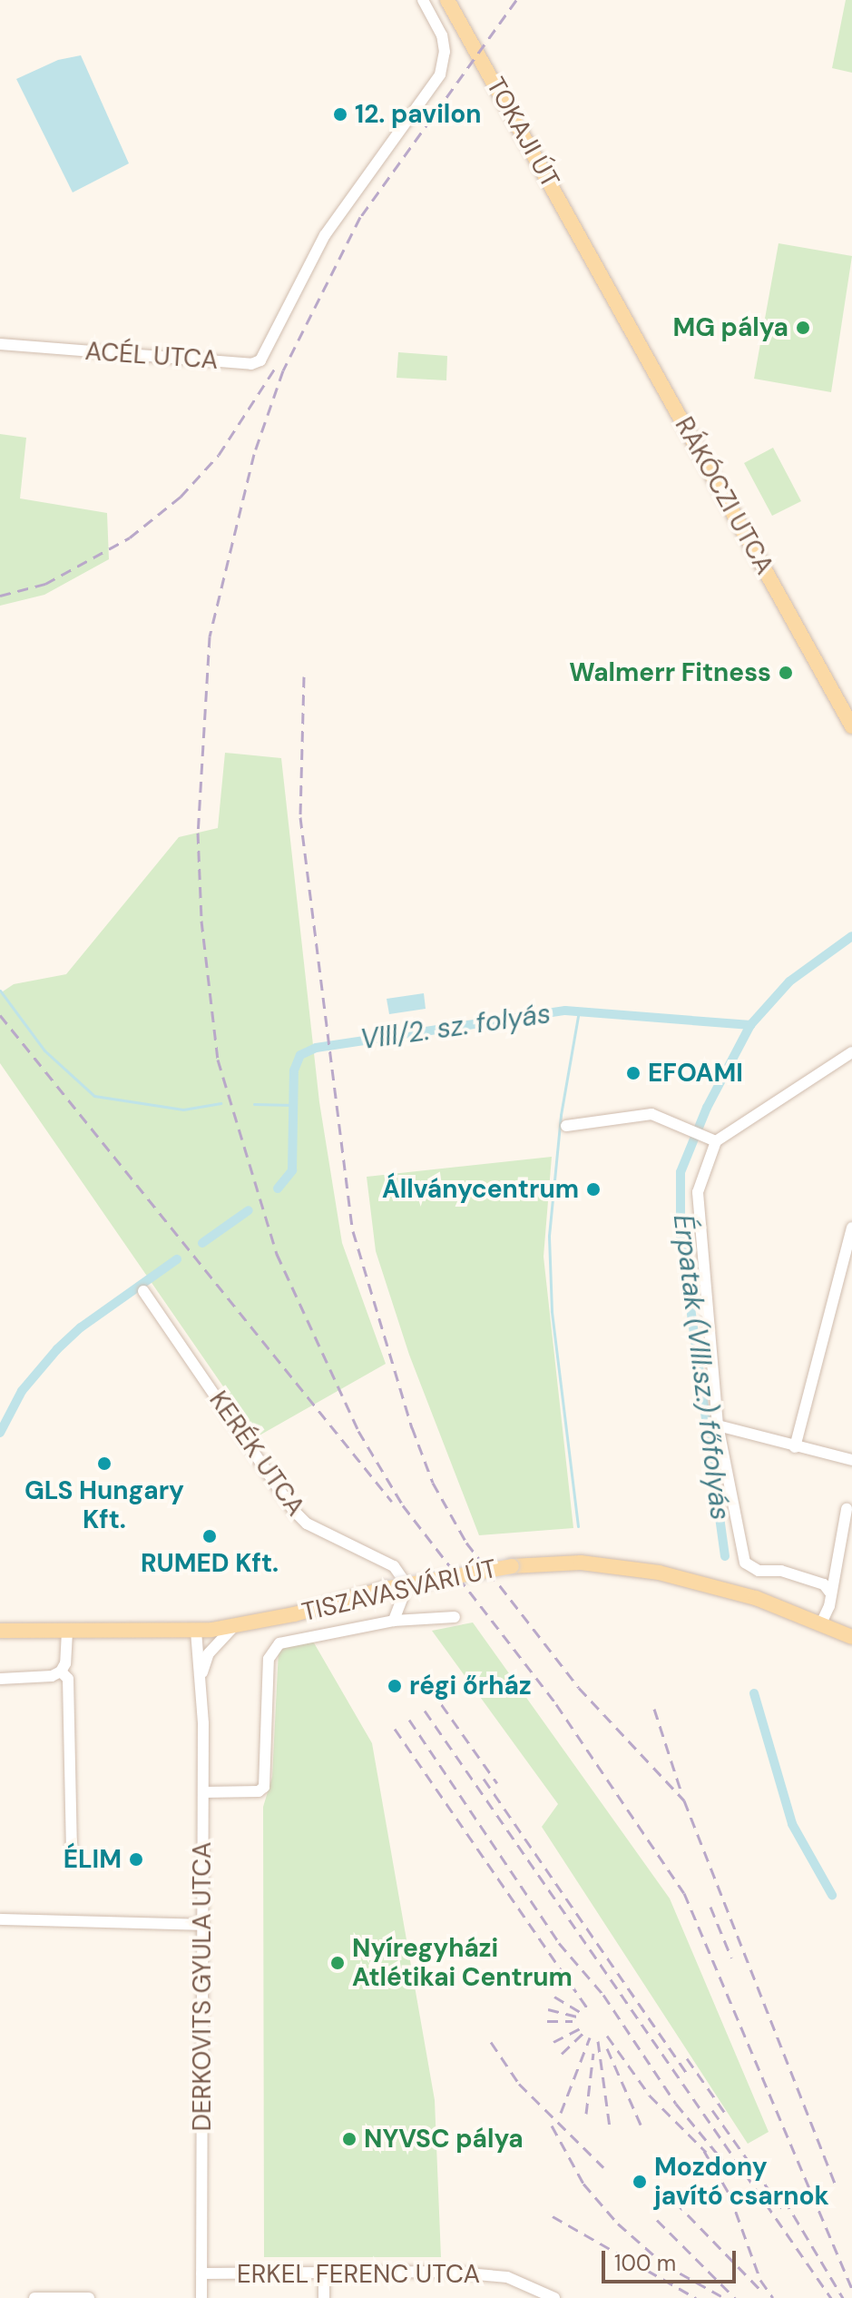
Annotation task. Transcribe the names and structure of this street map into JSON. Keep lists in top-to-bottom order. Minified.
{"streets":{"main road":["TOKAJI ÚT","RÁKÓCZI UTCA","TISZAVASVÁRI ÚT"],"street":["ACÉL UTCA","KERÉK UTCA","DERKOVITS GYULA UTCA","ERKEL FERENC UTCA"]},"crossings":[["TOKAJI ÚT","RÁKÓCZI UTCA"],["TISZAVASVÁRI ÚT","DERKOVITS GYULA UTCA"],["DERKOVITS GYULA UTCA","ERKEL FERENC UTCA"]],"water":["VIII/2. sz. folyás","Érpatak (VIII.sz.) főfolyás"],"places":["12. pavilon","MG pálya","Walmerr Fitness","EFOAMI","Állványcentrum","GLS Hungary Kft.","RUMED Kft.","régi őrház","ÉLIM","Nyíregyházi Atlétikai Centrum","NYVSC pálya","Mozdony javító csarnok"],"scale_bar":"100 m"}
